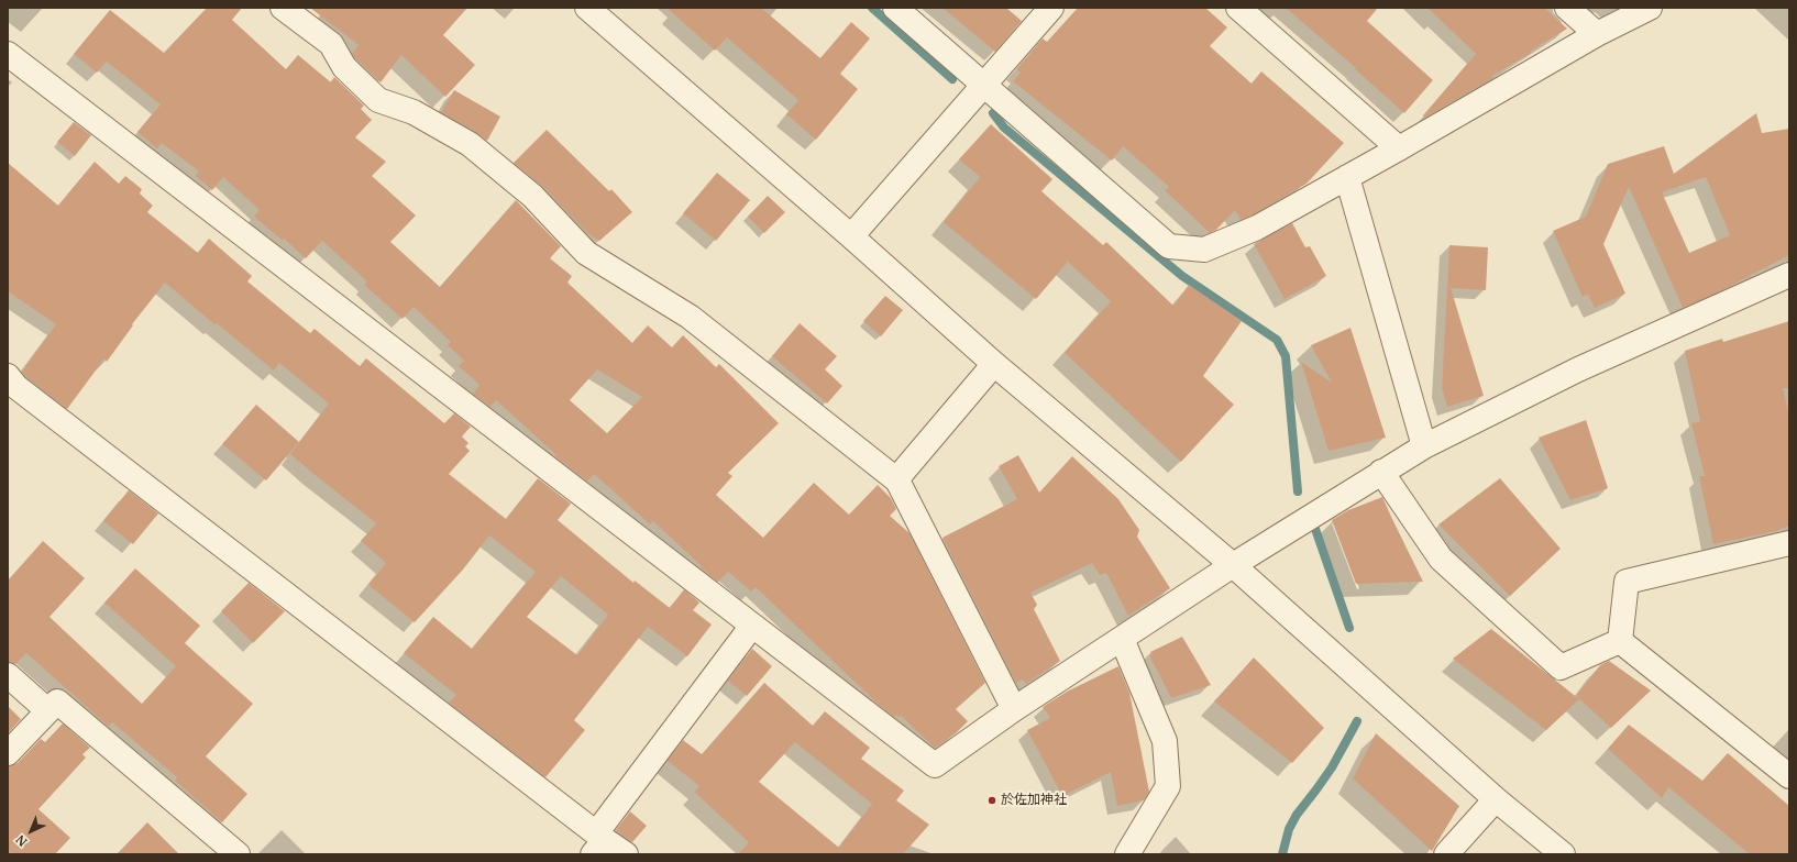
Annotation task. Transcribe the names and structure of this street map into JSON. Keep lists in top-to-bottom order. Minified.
{"places":["於佐加神社"],"north":"bottom left"}
